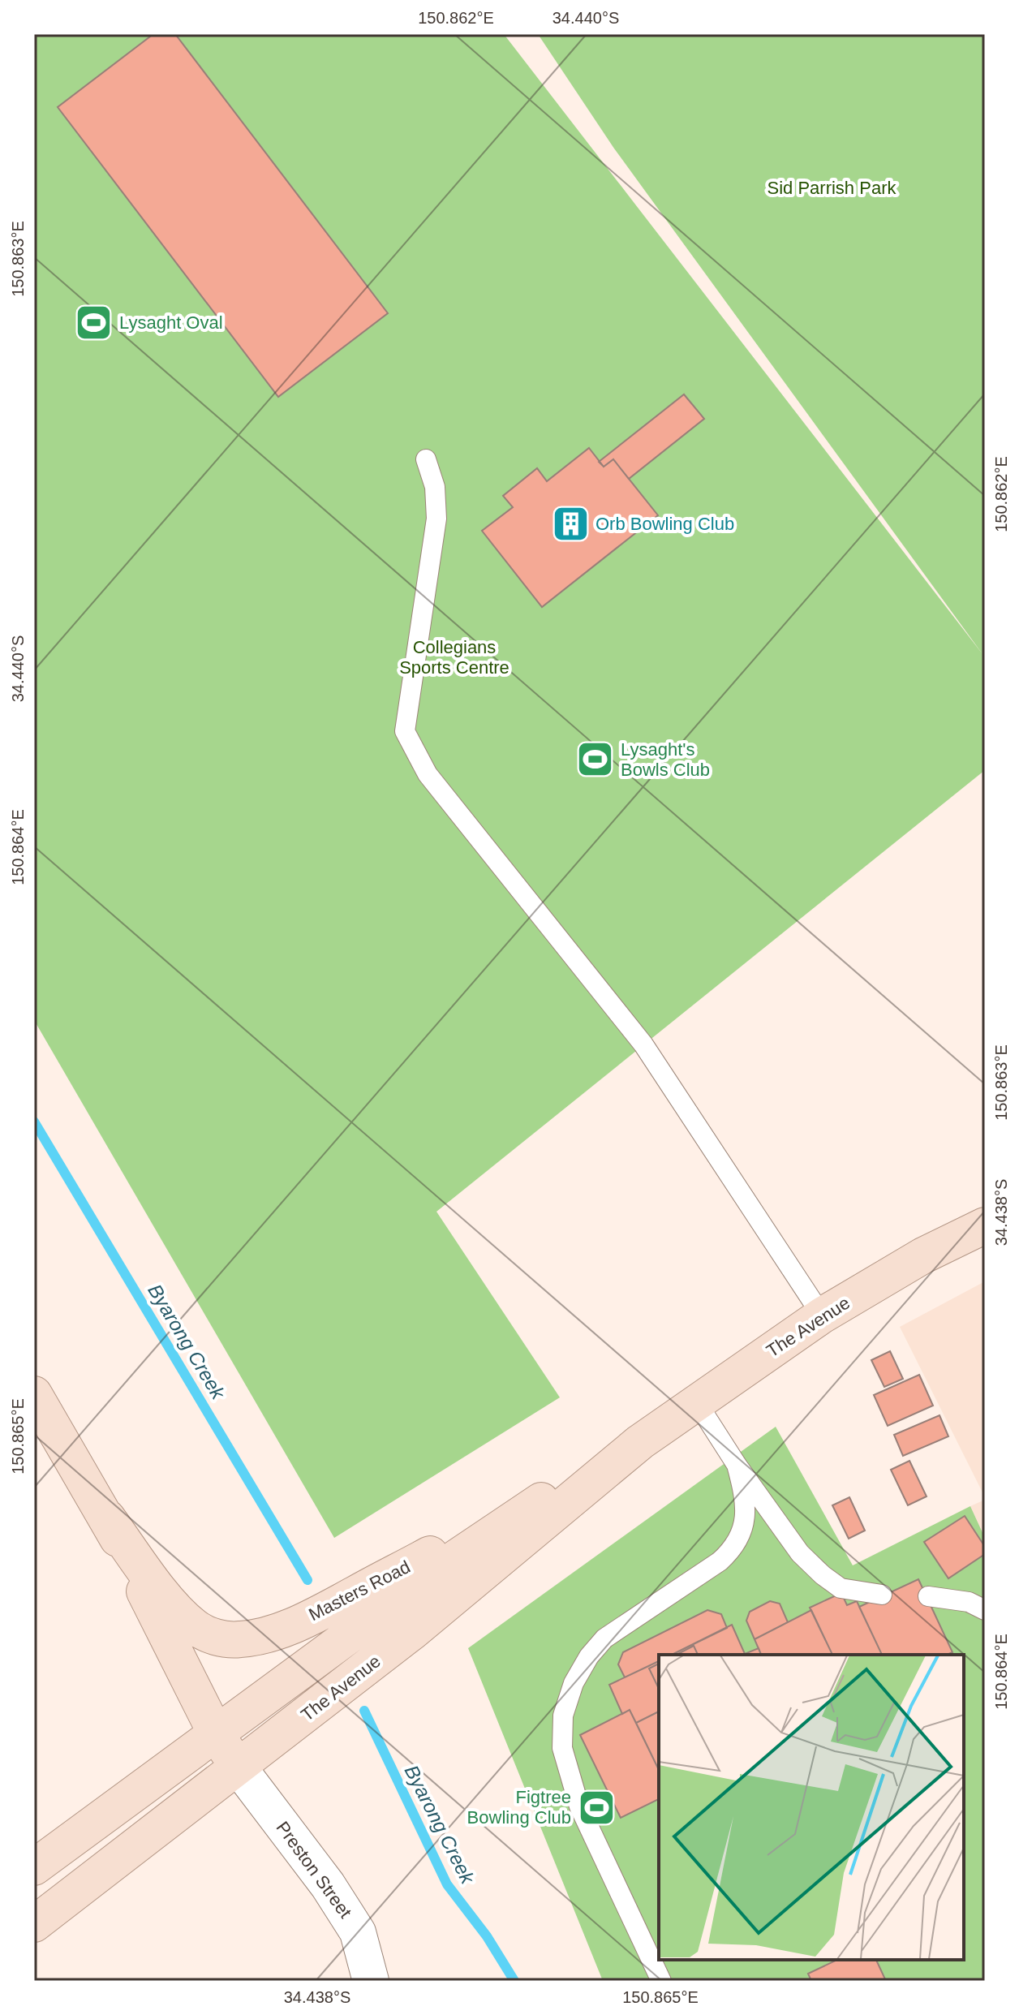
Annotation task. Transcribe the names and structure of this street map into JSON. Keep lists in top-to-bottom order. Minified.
{"streets":{"main road":["The Avenue","Masters Road"],"street":["Preston Street"]},"crossings":[["The Avenue","Masters Road"],["The Avenue","Preston Street"],["Masters Road","Preston Street"]],"water":["Byarong Creek"],"parks":["Sid Parrish Park","Collegians Sports Centre"],"places":{"sports":["Lysaght Oval","Lysaght's Bowls Club","Figtree Bowling Club"],"building":["Orb Bowling Club"]},"coordinates":["150.862°E","34.440°S","150.863°E","150.864°E","34.438°S","150.865°E"]}
